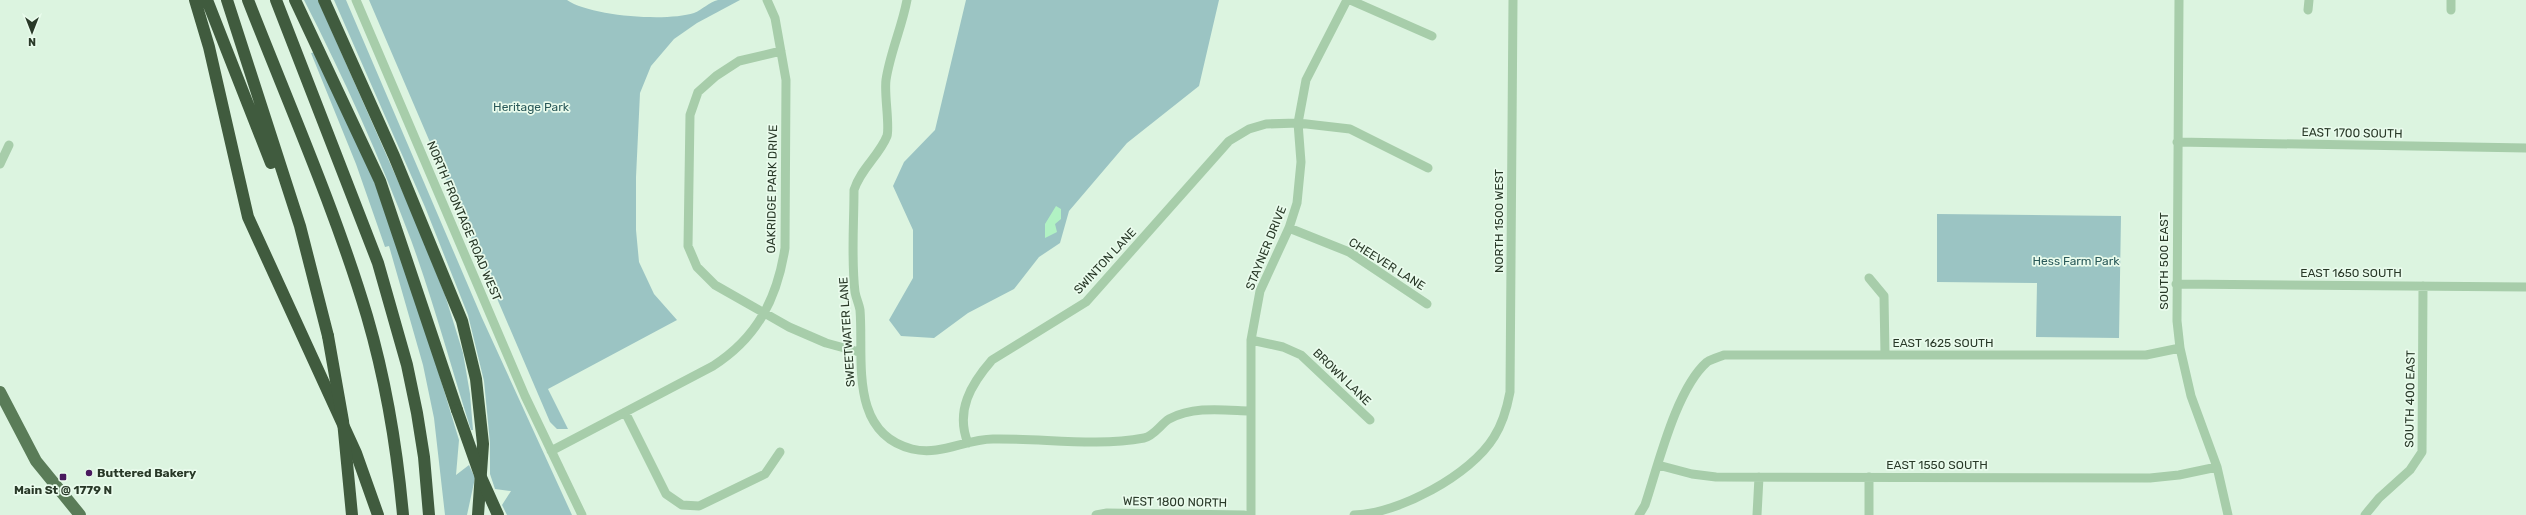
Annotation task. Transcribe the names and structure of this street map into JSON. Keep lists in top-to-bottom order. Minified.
{"streets":{"street":["EAST 1700 SOUTH","OAKRIDGE PARK DRIVE","NORTH FRONTAGE ROAD WEST","NORTH 1500 WEST","STAYNER DRIVE","SWINTON LANE","SOUTH 500 EAST","CHEEVER LANE","EAST 1650 SOUTH","SWEETWATER LANE","EAST 1625 SOUTH","BROWN LANE","SOUTH 400 EAST","EAST 1550 SOUTH","WEST 1800 NORTH"]},"crossings":[["EAST 1700 SOUTH","SOUTH 500 EAST"],["OAKRIDGE PARK DRIVE","NORTH FRONTAGE ROAD WEST"],["STAYNER DRIVE","SWINTON LANE"],["STAYNER DRIVE","CHEEVER LANE"],["STAYNER DRIVE","SWEETWATER LANE"],["STAYNER DRIVE","BROWN LANE"],["SWINTON LANE","SWEETWATER LANE"],["SOUTH 500 EAST","EAST 1650 SOUTH"],["SOUTH 500 EAST","EAST 1625 SOUTH"],["SOUTH 500 EAST","EAST 1550 SOUTH"],["EAST 1650 SOUTH","SOUTH 400 EAST"],["EAST 1625 SOUTH","EAST 1550 SOUTH"]],"parks":["Heritage Park","Hess Farm Park"],"places":{"other":["Buttered Bakery"],"transit":["Main St @ 1779 N"]},"north":"bottom"}
